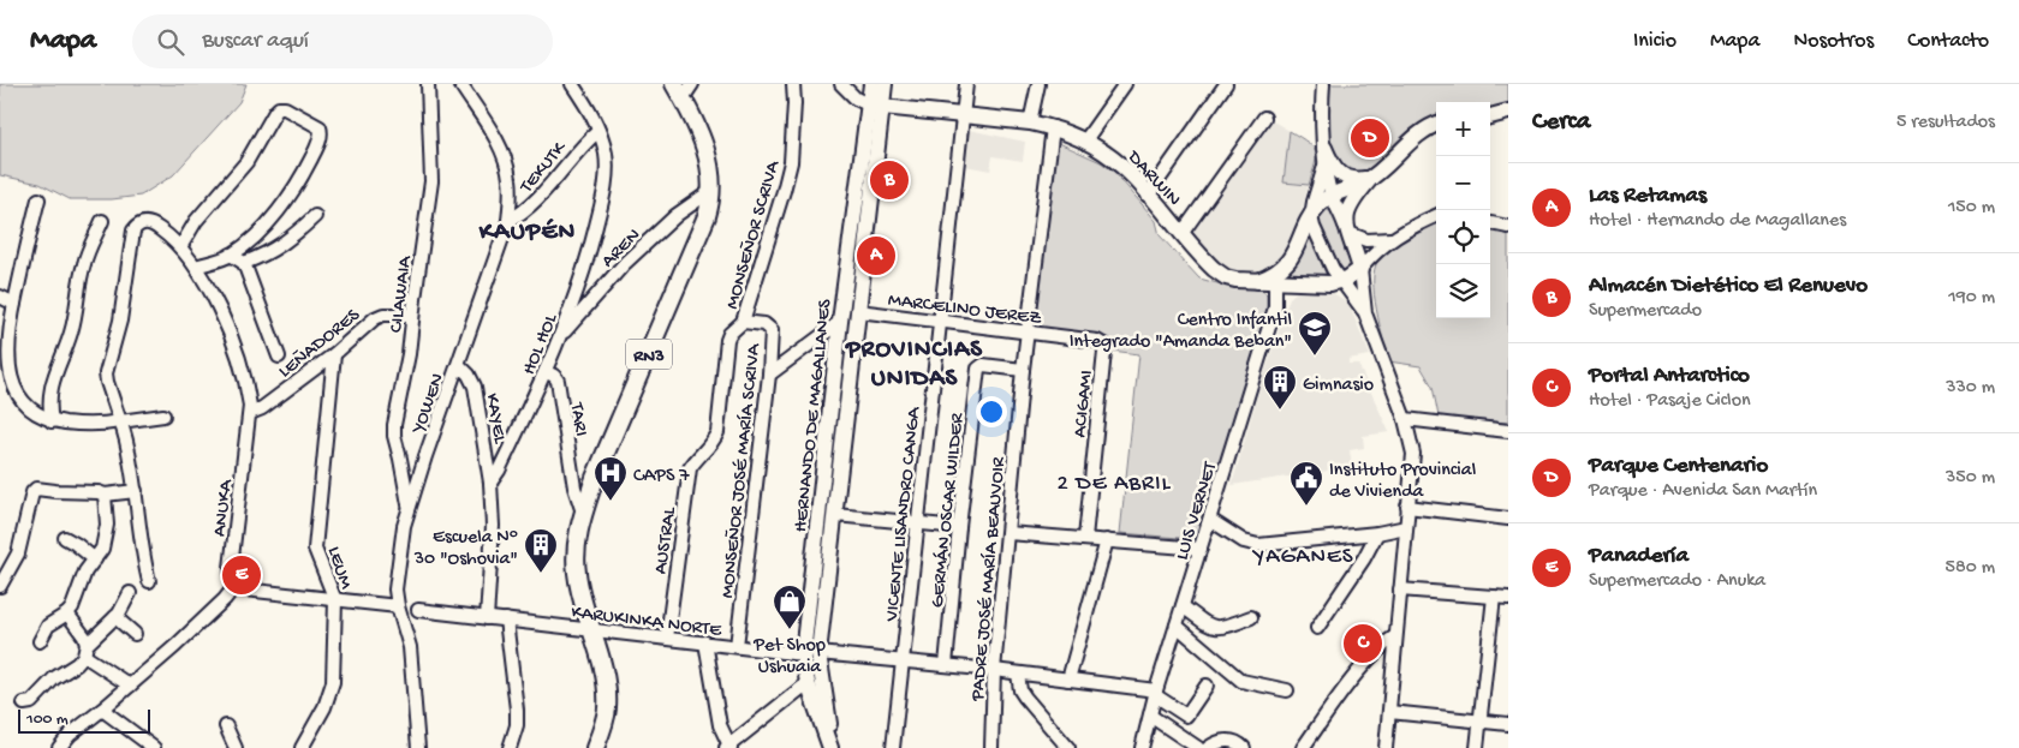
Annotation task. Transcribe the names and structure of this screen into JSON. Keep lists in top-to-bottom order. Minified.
{"streets":{"highway":["RN3"],"main road":["DARWIN","HERNANDO DE MAGALLANES"],"street":["TEKUTK","MONSEÑOR SCRIVA","AREN","CILAWAIA","MARCELINO JEREZ","LEÑADORES","HOL HOL","YOWEN","ACIGAMI","KAYEL","TARI","MONSEÑOR JOSÉ MARÍA SCRIVA","ANUKA","GERMÁN OSCAR WILDER","LUIS VERNET","VICENTE LISANDRO CANGA","AUSTRAL","LEUM","PADRE JOSÉ MARÍA BEAUVOIR","KARUKINKA NORTE"]},"crossings":[["TEKUTK","HOL HOL"],["TEKUTK","YOWEN"],["DARWIN","HERNANDO DE MAGALLANES"],["DARWIN","LUIS VERNET"],["DARWIN","VICENTE LISANDRO CANGA"],["DARWIN","PADRE JOSÉ MARÍA BEAUVOIR"],["MONSEÑOR SCRIVA","MONSEÑOR JOSÉ MARÍA SCRIVA"],["MONSEÑOR SCRIVA","AUSTRAL"],["AREN","HOL HOL"],["AREN","RN3"],["CILAWAIA","LEÑADORES"],["CILAWAIA","YOWEN"],["MARCELINO JEREZ","ACIGAMI"],["MARCELINO JEREZ","HERNANDO DE MAGALLANES"],["MARCELINO JEREZ","VICENTE LISANDRO CANGA"],["MARCELINO JEREZ","PADRE JOSÉ MARÍA BEAUVOIR"],["LEÑADORES","ANUKA"],["LEÑADORES","LEUM"],["HOL HOL","KAYEL"],["HOL HOL","TARI"],["RN3","TARI"],["RN3","KARUKINKA NORTE"],["YOWEN","KAYEL"],["HERNANDO DE MAGALLANES","KARUKINKA NORTE"],["MONSEÑOR JOSÉ MARÍA SCRIVA","AUSTRAL"],["MONSEÑOR JOSÉ MARÍA SCRIVA","KARUKINKA NORTE"],["GERMÁN OSCAR WILDER","PADRE JOSÉ MARÍA BEAUVOIR"],["AUSTRAL","KARUKINKA NORTE"]],"districts":["KAUPÉN","PROVINCIAS UNIDAS","2 DE ABRIL","YAGANES"],"places":{"school or university":["Centro Infantil Integrado \"Amanda Beban\""],"building":["Gimnasio","Escuela N° 30 \"Oshovia\""],"hospital":["CAPS 7"],"public building":["Instituto Provincial de Vivienda"],"shop":["Pet Shop Ushuaia"]},"scale_bar":"100 m","page":{"header":"Mapa","search":"Buscar aquí","nav":["Inicio","Mapa","Nosotros","Contacto"],"heading":["Cerca","5 resultados"],"map_buttons":["+","−"],"pins":["D","B","A","E","C"],"list":[{"mark":"A","name":"Las Retamas","note":"Hotel · Hernando de Magallanes","value":"150 m"},{"mark":"B","name":"Almacén Dietético El Renuevo","note":"Supermercado","value":"190 m"},{"mark":"C","name":"Portal Antarctico","note":"Hotel · Pasaje Ciclon","value":"330 m"},{"mark":"D","name":"Parque Centenario","note":"Parque · Avenida San Martín","value":"350 m"},{"mark":"E","name":"Panadería","note":"Supermercado · Anuka","value":"580 m"}],"scale":"100 m"}}
